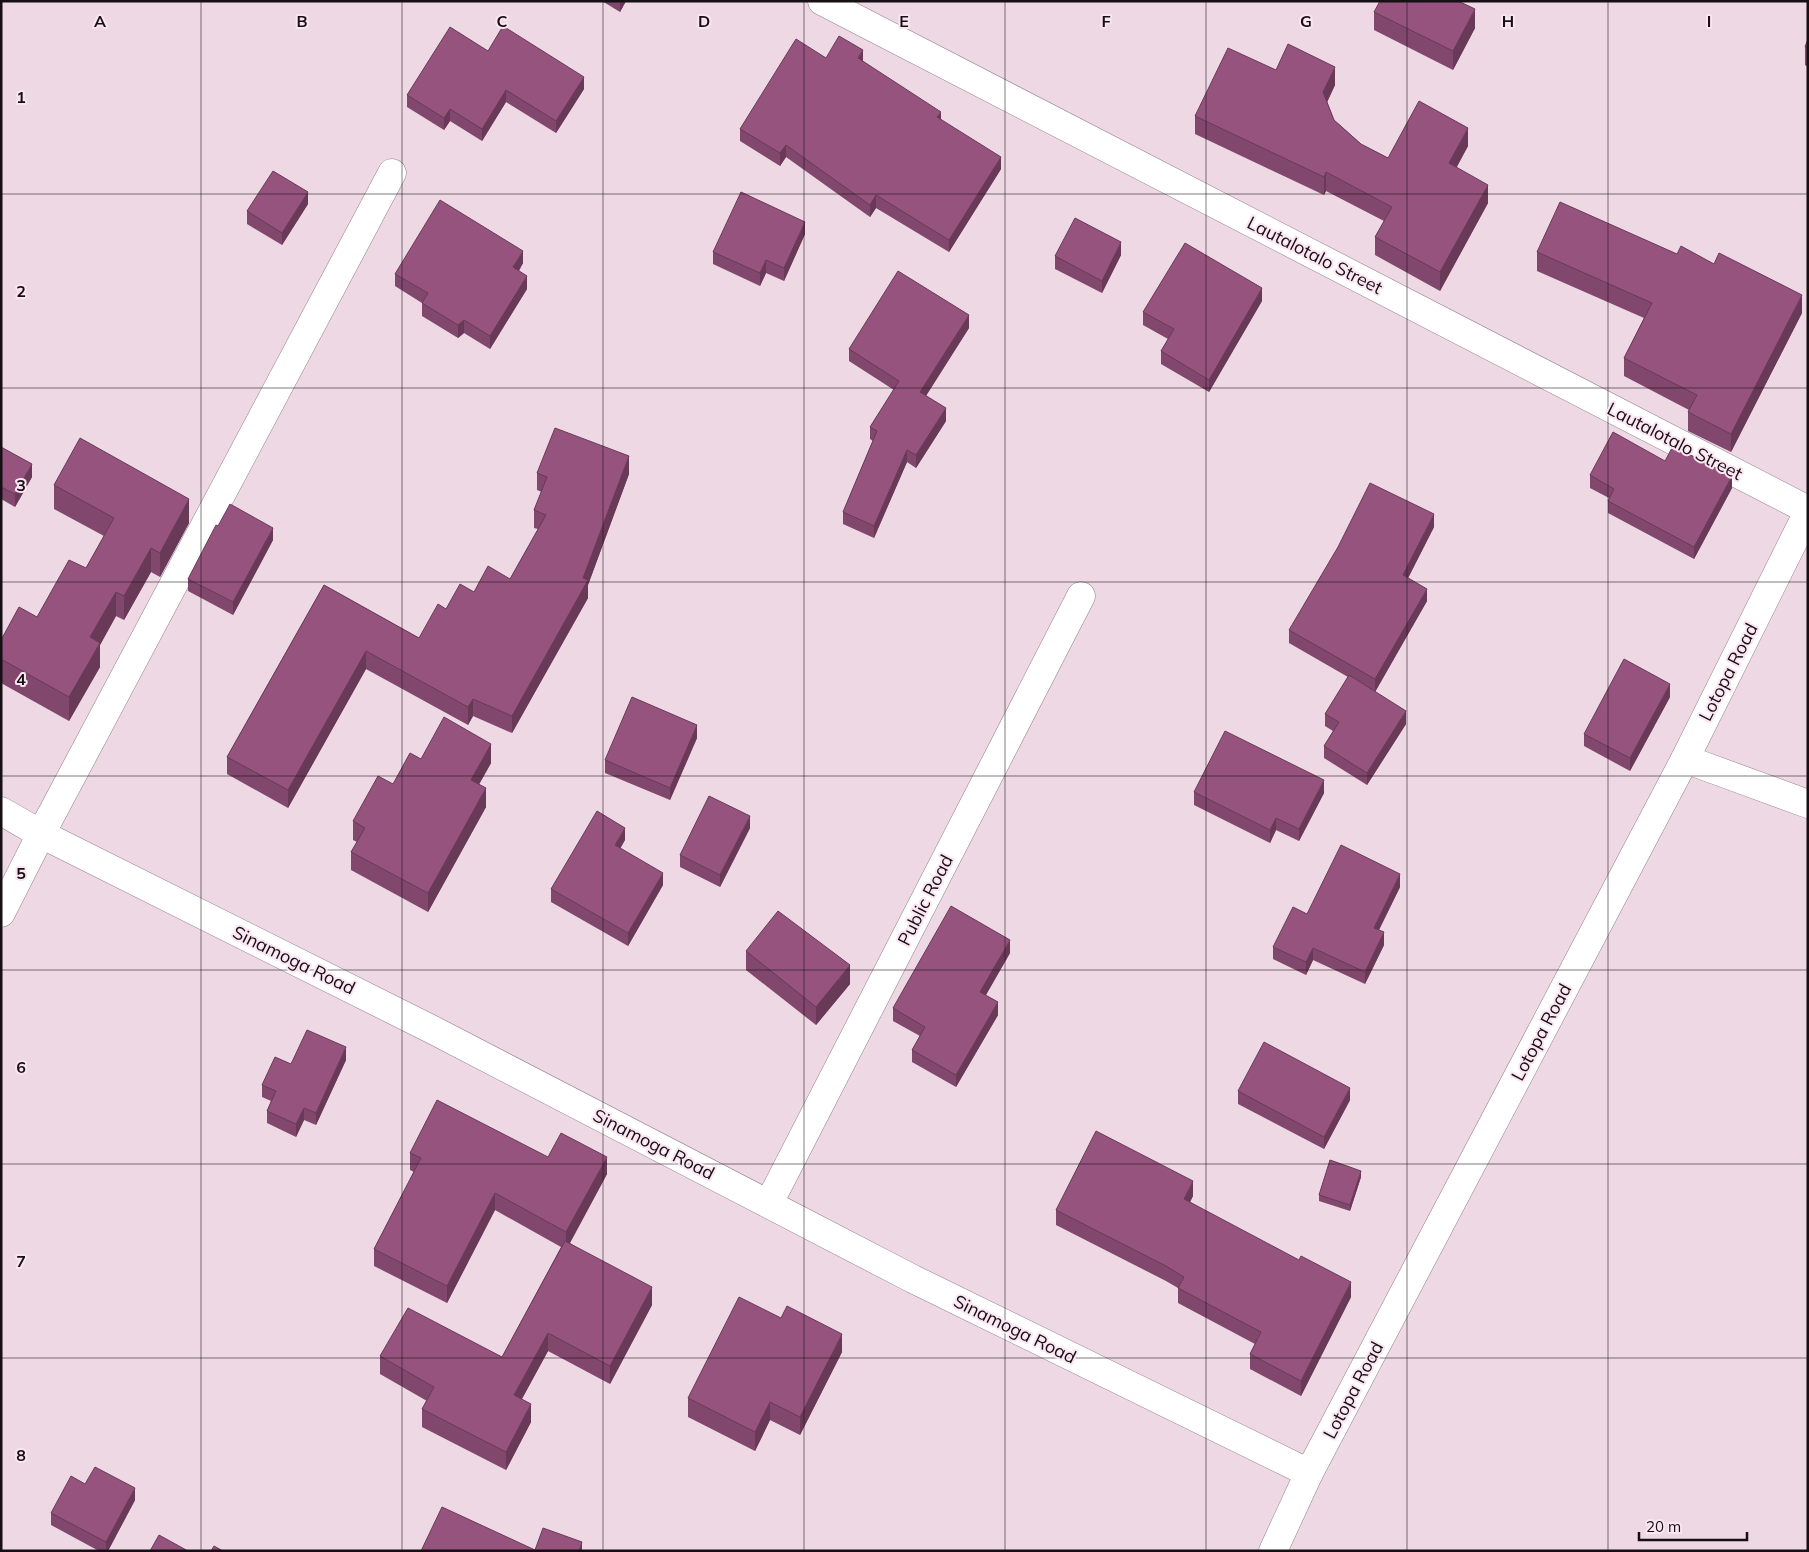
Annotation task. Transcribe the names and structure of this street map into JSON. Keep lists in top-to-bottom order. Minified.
{"streets":{"street":["Lautalotalo Street","Lotopa Road","Public Road","Sinamoga Road"]},"crossings":[["Lautalotalo Street","Lotopa Road"],["Lotopa Road","Sinamoga Road"],["Public Road","Sinamoga Road"]],"scale_bar":"20 m","grid":{"columns":["A","B","C","D","E","F","G","H","I"],"rows":["1","2","3","4","5","6","7","8"]}}
